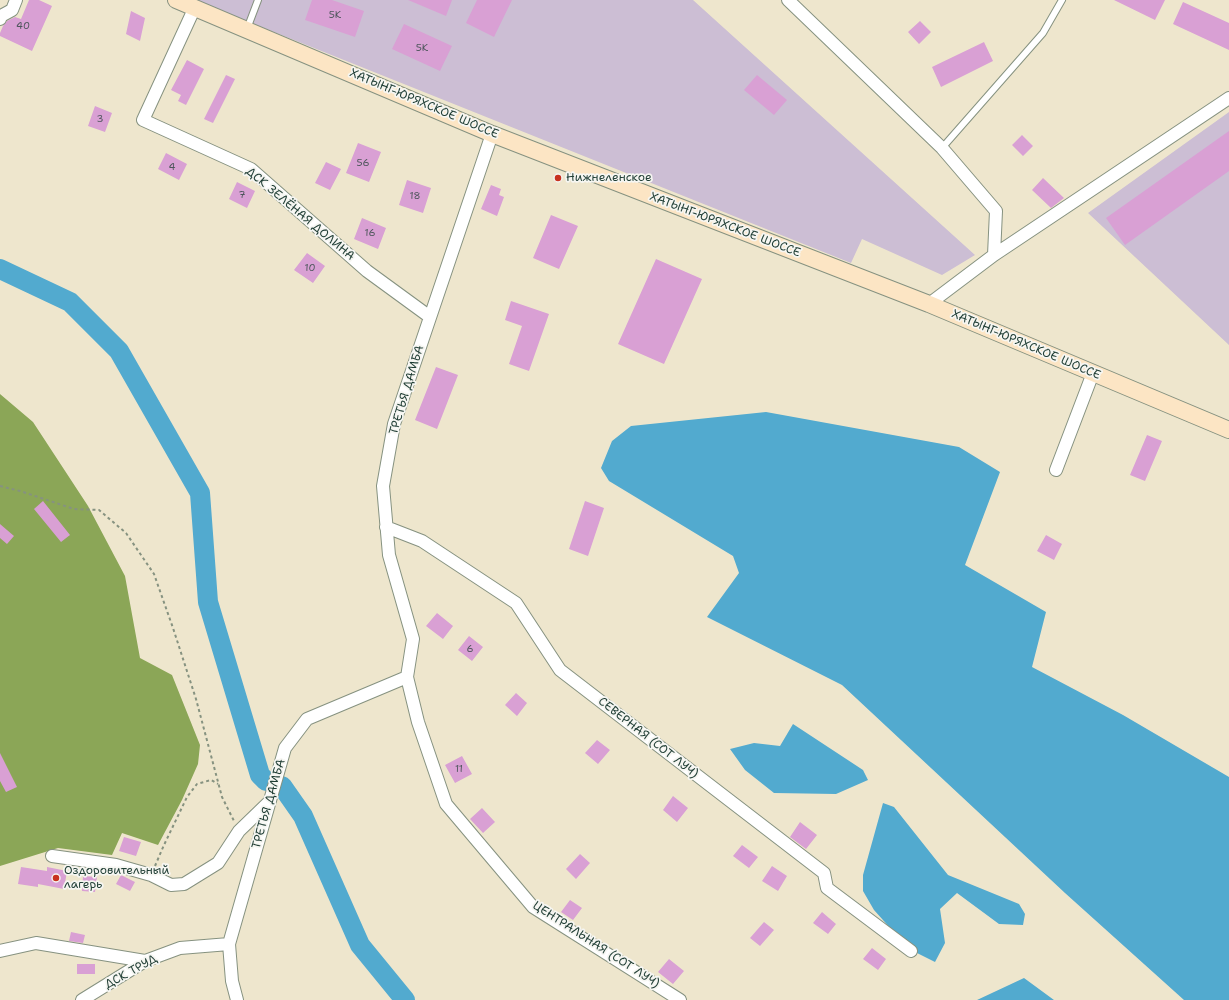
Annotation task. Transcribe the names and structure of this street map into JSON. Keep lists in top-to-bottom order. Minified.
{"streets":{"main road":["ХАТЫНГ-ЮРЯХСКОЕ ШОССЕ"],"street":["ДСК ЗЕЛЁНАЯ ДОЛИНА","ТРЕТЬЯ ДАМБА","СЕВЕРНАЯ (СОТ ЛУЧ)","ЦЕНТРАЛЬНАЯ (СОТ ЛУЧ)","ДСК ТРУД"]},"crossings":[["ХАТЫНГ-ЮРЯХСКОЕ ШОССЕ","ДСК ЗЕЛЁНАЯ ДОЛИНА"],["ХАТЫНГ-ЮРЯХСКОЕ ШОССЕ","ТРЕТЬЯ ДАМБА"],["ДСК ЗЕЛЁНАЯ ДОЛИНА","ТРЕТЬЯ ДАМБА"],["ТРЕТЬЯ ДАМБА","СЕВЕРНАЯ (СОТ ЛУЧ)"],["ТРЕТЬЯ ДАМБА","ЦЕНТРАЛЬНАЯ (СОТ ЛУЧ)"],["ТРЕТЬЯ ДАМБА","ДСК ТРУД"]],"places":["Нижнеленское","Оздоровительный лагерь"],"house_numbers":["5К","40","5К","3","56","4","7","18","16","10","6","11"]}
